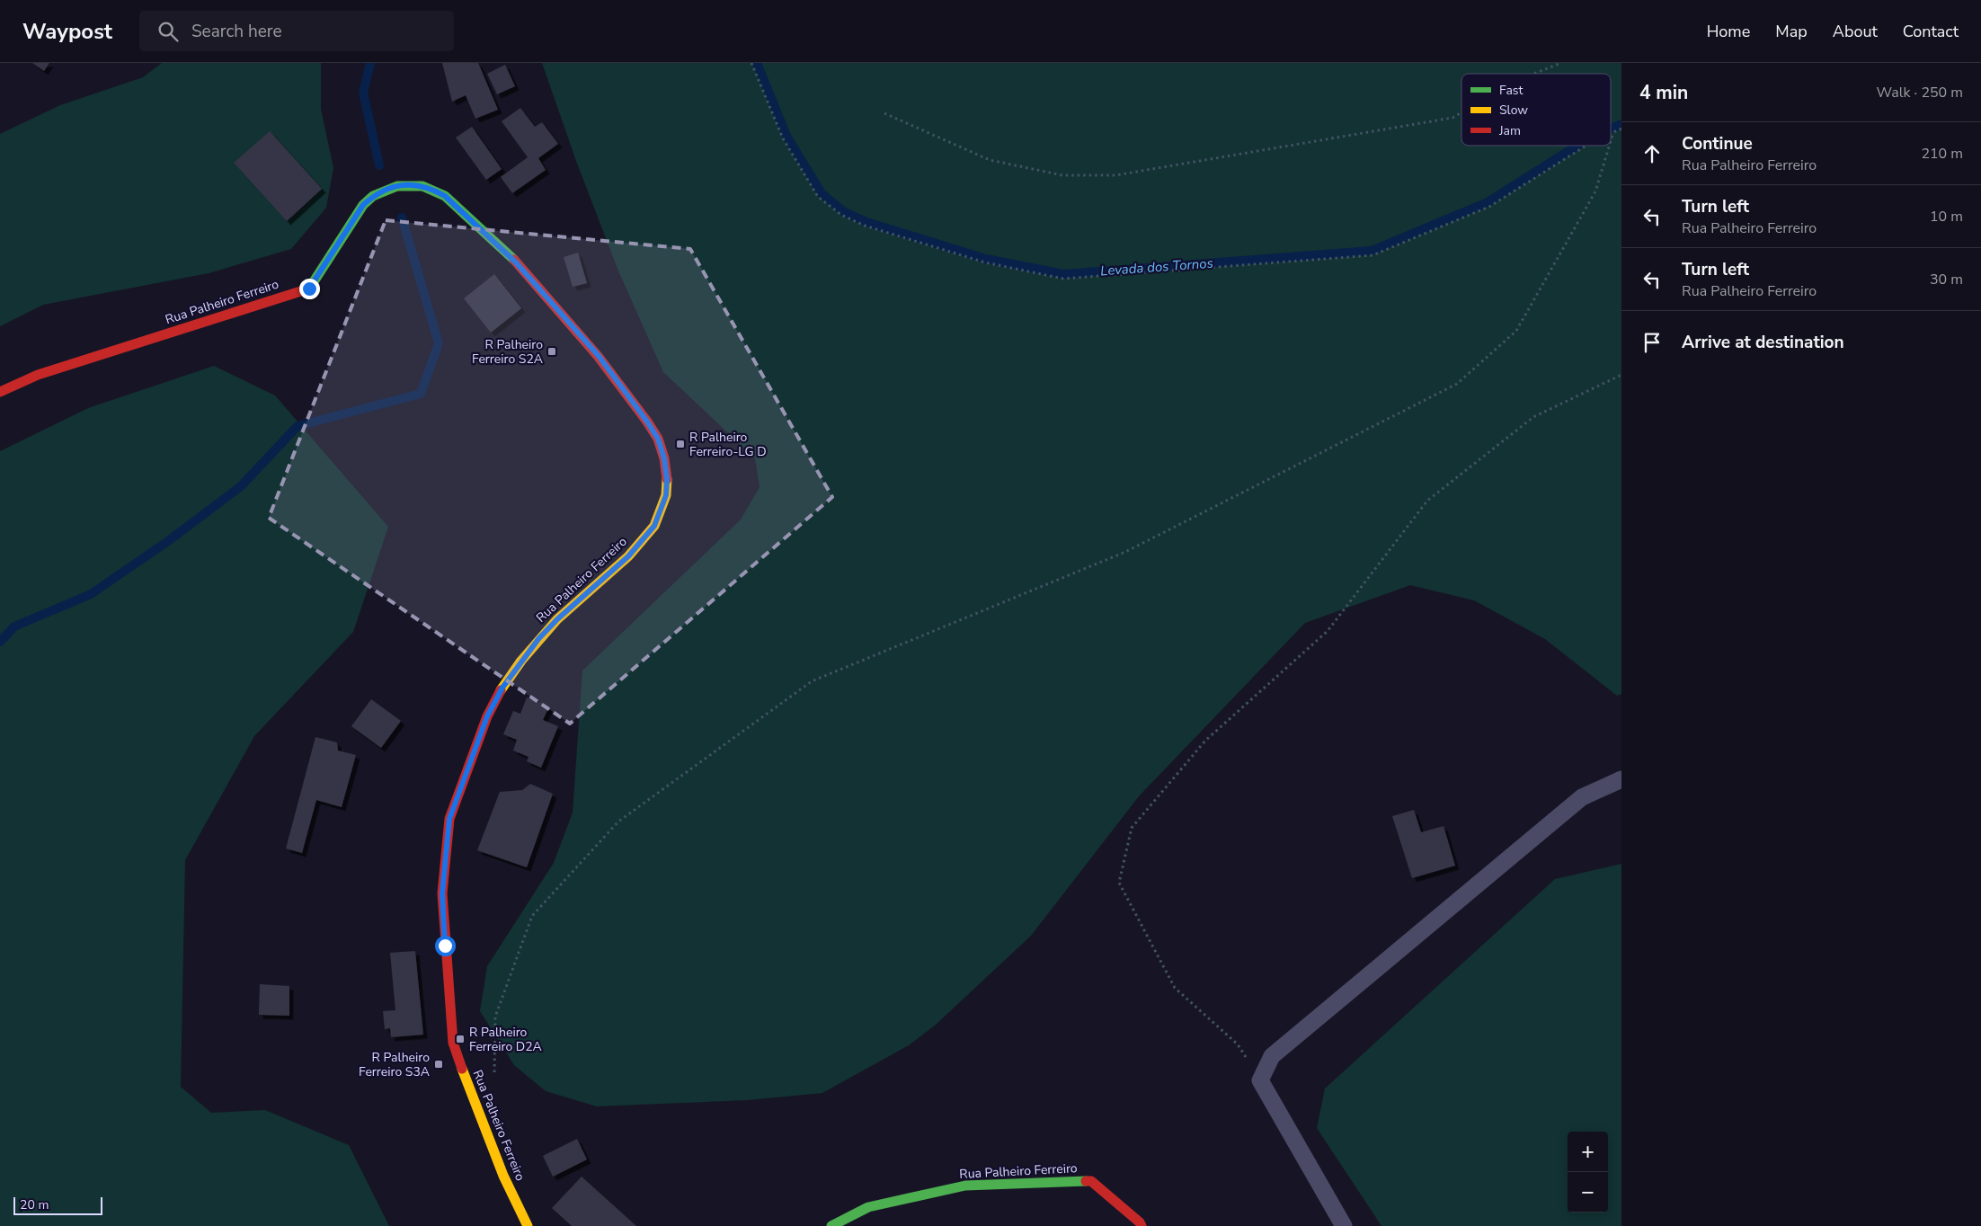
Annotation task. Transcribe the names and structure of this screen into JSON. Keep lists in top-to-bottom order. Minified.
{"streets":{"street":["Rua Palheiro Ferreiro"]},"water":["Levada dos Tornos"],"places":{"transit":["R Palheiro Ferreiro S2A","R Palheiro Ferreiro-LG D","R Palheiro Ferreiro D2A","R Palheiro Ferreiro S3A"]},"legend":["Fast","Slow","Jam"],"scale_bar":"20 m","page":{"header":"Waypost","search":"Search here","nav":["Home","Map","About","Contact"],"heading":["4 min","Walk · 250 m"],"list":[["Continue","Rua Palheiro Ferreiro","210 m"],["Turn left","Rua Palheiro Ferreiro","10 m"],["Turn left","Rua Palheiro Ferreiro","30 m"],"Arrive at destination"],"map_buttons":["+","−"],"scale":"20 m"}}
